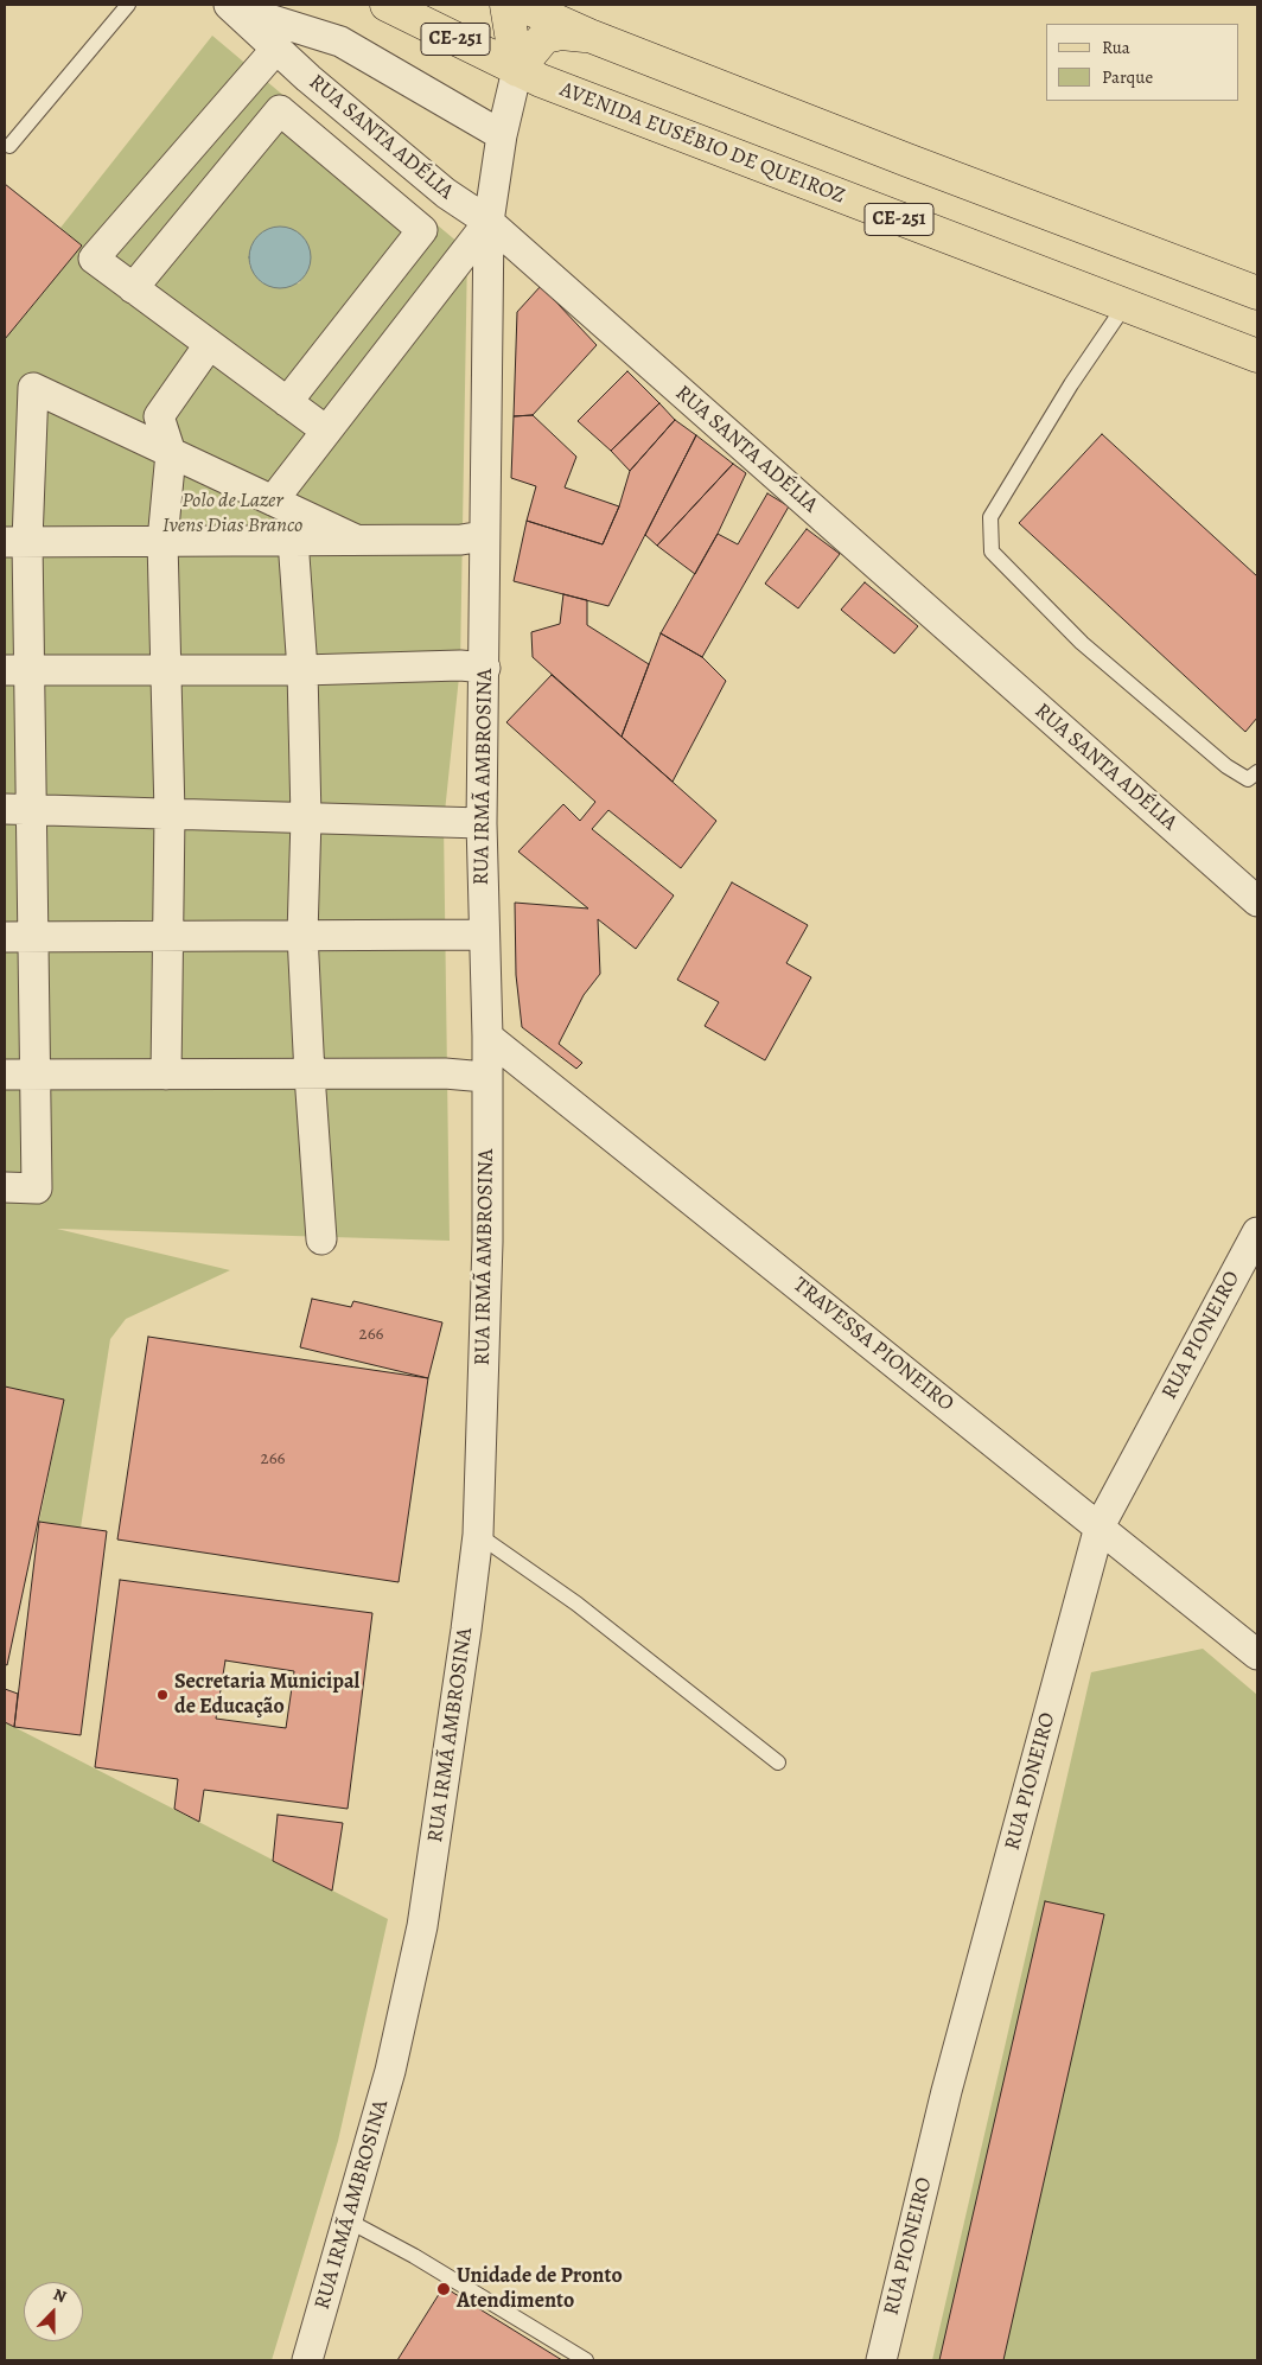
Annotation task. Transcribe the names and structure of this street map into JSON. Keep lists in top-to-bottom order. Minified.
{"streets":{"main road":["CE-251","AVENIDA EUSÉBIO DE QUEIROZ"],"street":["RUA SANTA ADÉLIA","RUA IRMÃ AMBROSINA","RUA PIONEIRO","TRAVESSA PIONEIRO"]},"crossings":[["RUA SANTA ADÉLIA","RUA IRMÃ AMBROSINA"],["AVENIDA EUSÉBIO DE QUEIROZ","RUA IRMÃ AMBROSINA"],["RUA IRMÃ AMBROSINA","TRAVESSA PIONEIRO"],["RUA PIONEIRO","TRAVESSA PIONEIRO"]],"parks":["Polo de Lazer Ivens Dias Branco"],"places":["Secretaria Municipal de Educação","Unidade de Pronto Atendimento"],"house_numbers":["266","266"],"legend":["Rua","Parque"],"north":"top"}
